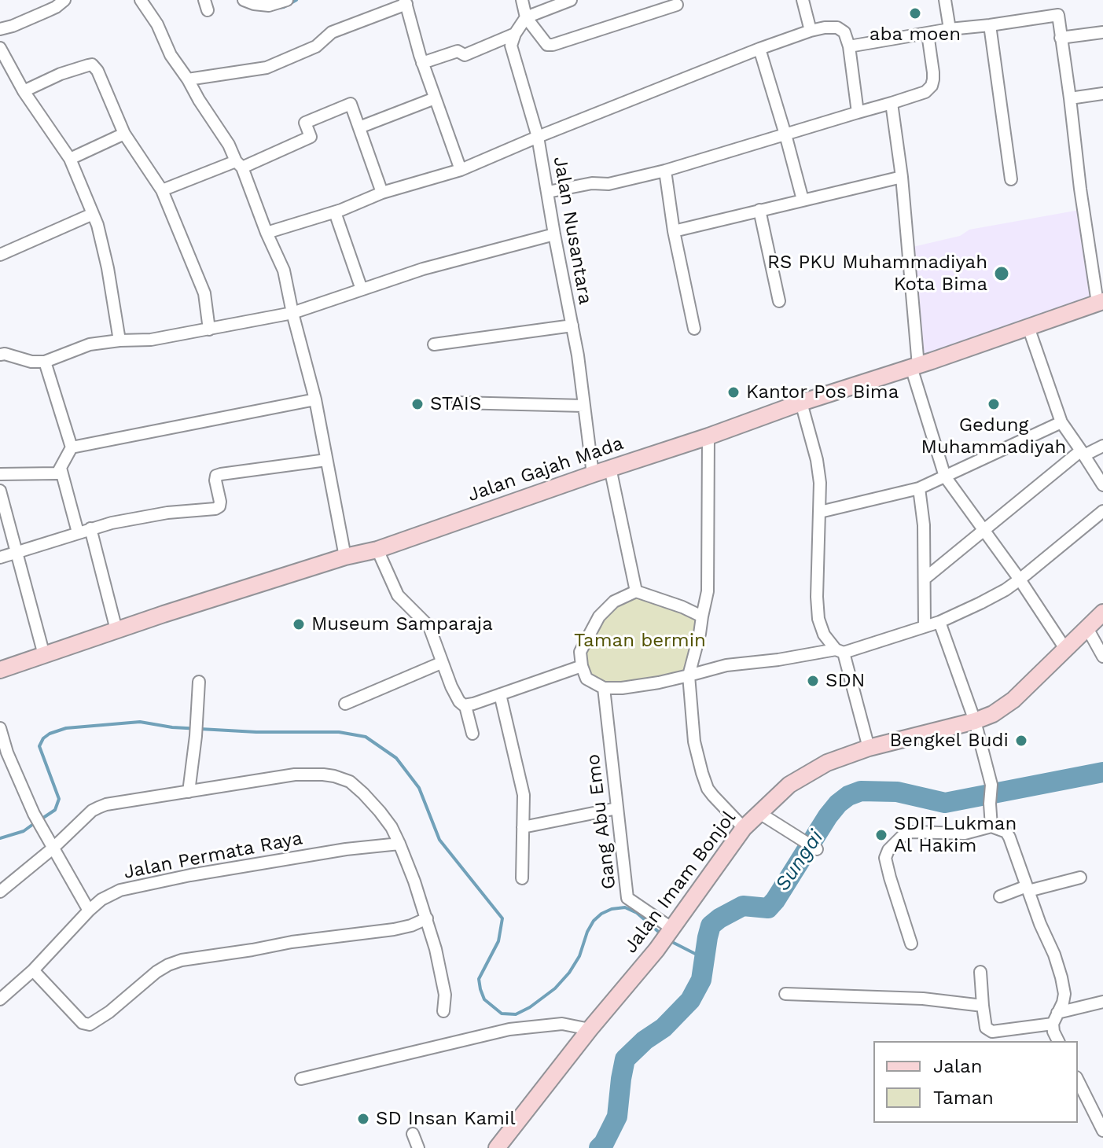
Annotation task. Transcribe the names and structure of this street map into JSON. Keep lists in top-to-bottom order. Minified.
{"streets":{"main road":["Jalan Gajah Mada","Jalan Imam Bonjol"],"street":["Jalan Nusantara","Gang Abu Emo","Jalan Permata Raya"]},"crossings":[["Jalan Nusantara","Jalan Gajah Mada"],["Gang Abu Emo","Jalan Imam Bonjol"]],"water":["Sungai"],"parks":["Taman bermin"],"places":["aba moen","RS PKU Muhammadiyah Kota Bima","Kantor Pos Bima","STAIS","Gedung Muhammadiyah","Museum Samparaja","SDN","Bengkel Budi","SDIT Lukman Al Hakim","SD Insan Kamil"],"legend":["Jalan","Taman"]}
